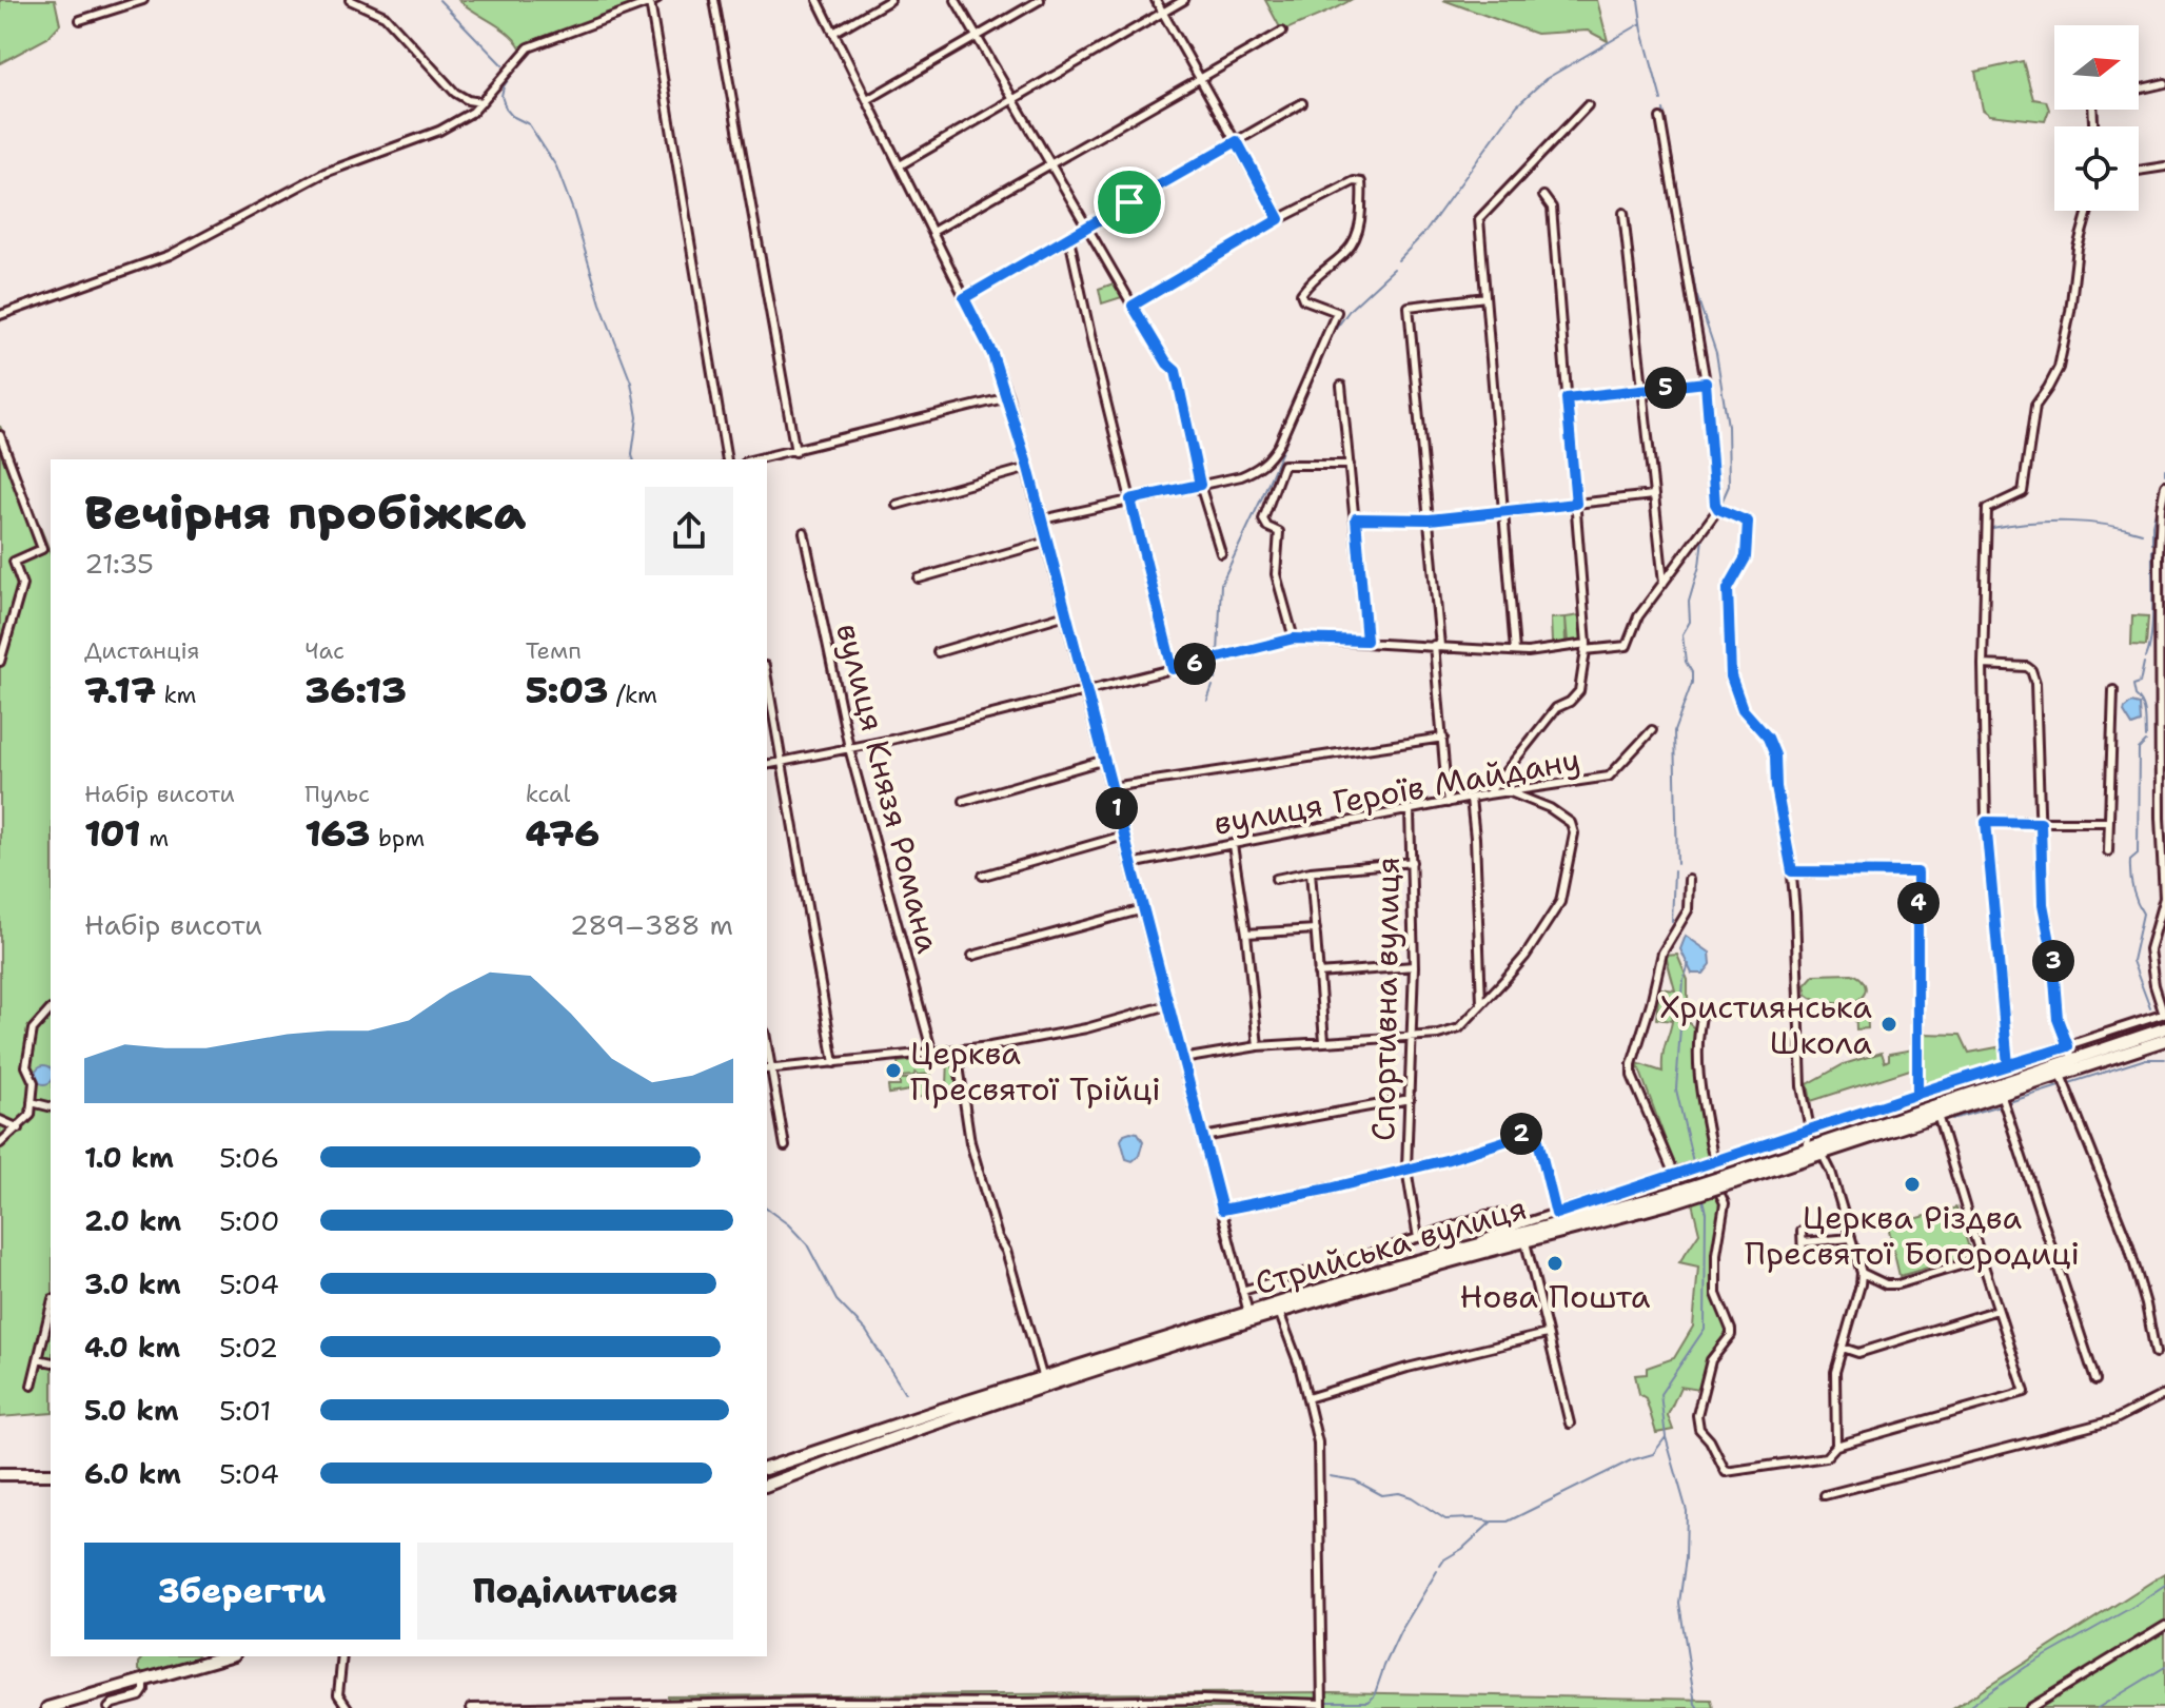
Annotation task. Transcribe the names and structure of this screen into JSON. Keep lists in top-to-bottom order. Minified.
{"streets":{"highway":["Стрийська вулиця"],"street":["вулиця Князя Романа","вулиця Героїв Майдану","Спортивна вулиця"]},"crossings":[["вулиця Героїв Майдану","Спортивна вулиця"]],"places":["Християнська Школа","Церква Пресвятої Трійці","Церква Різдва Пресвятої Богородиці","Нова Пошта"],"north":"right","page":{"pins":["5","6","1","4","3","2"],"heading":["Вечірня пробіжка","21:35"],"stats":[["Дистанція","7.17 km"],["Час","36:13"],["Темп","5:03 /km"],["Набір висоти","101 m"],["Пульс","163 bpm"],["kcal","476"]],"chart":["Набір висоти","289–388 m"],"list":[{"name":"1.0 km","note":"5:06"},{"name":"2.0 km","note":"5:00"},{"name":"3.0 km","note":"5:04"},{"name":"4.0 km","note":"5:02"},{"name":"5.0 km","note":"5:01"},{"name":"6.0 km","note":"5:04"}],"buttons":["Зберегти","Поділитися"]}}
